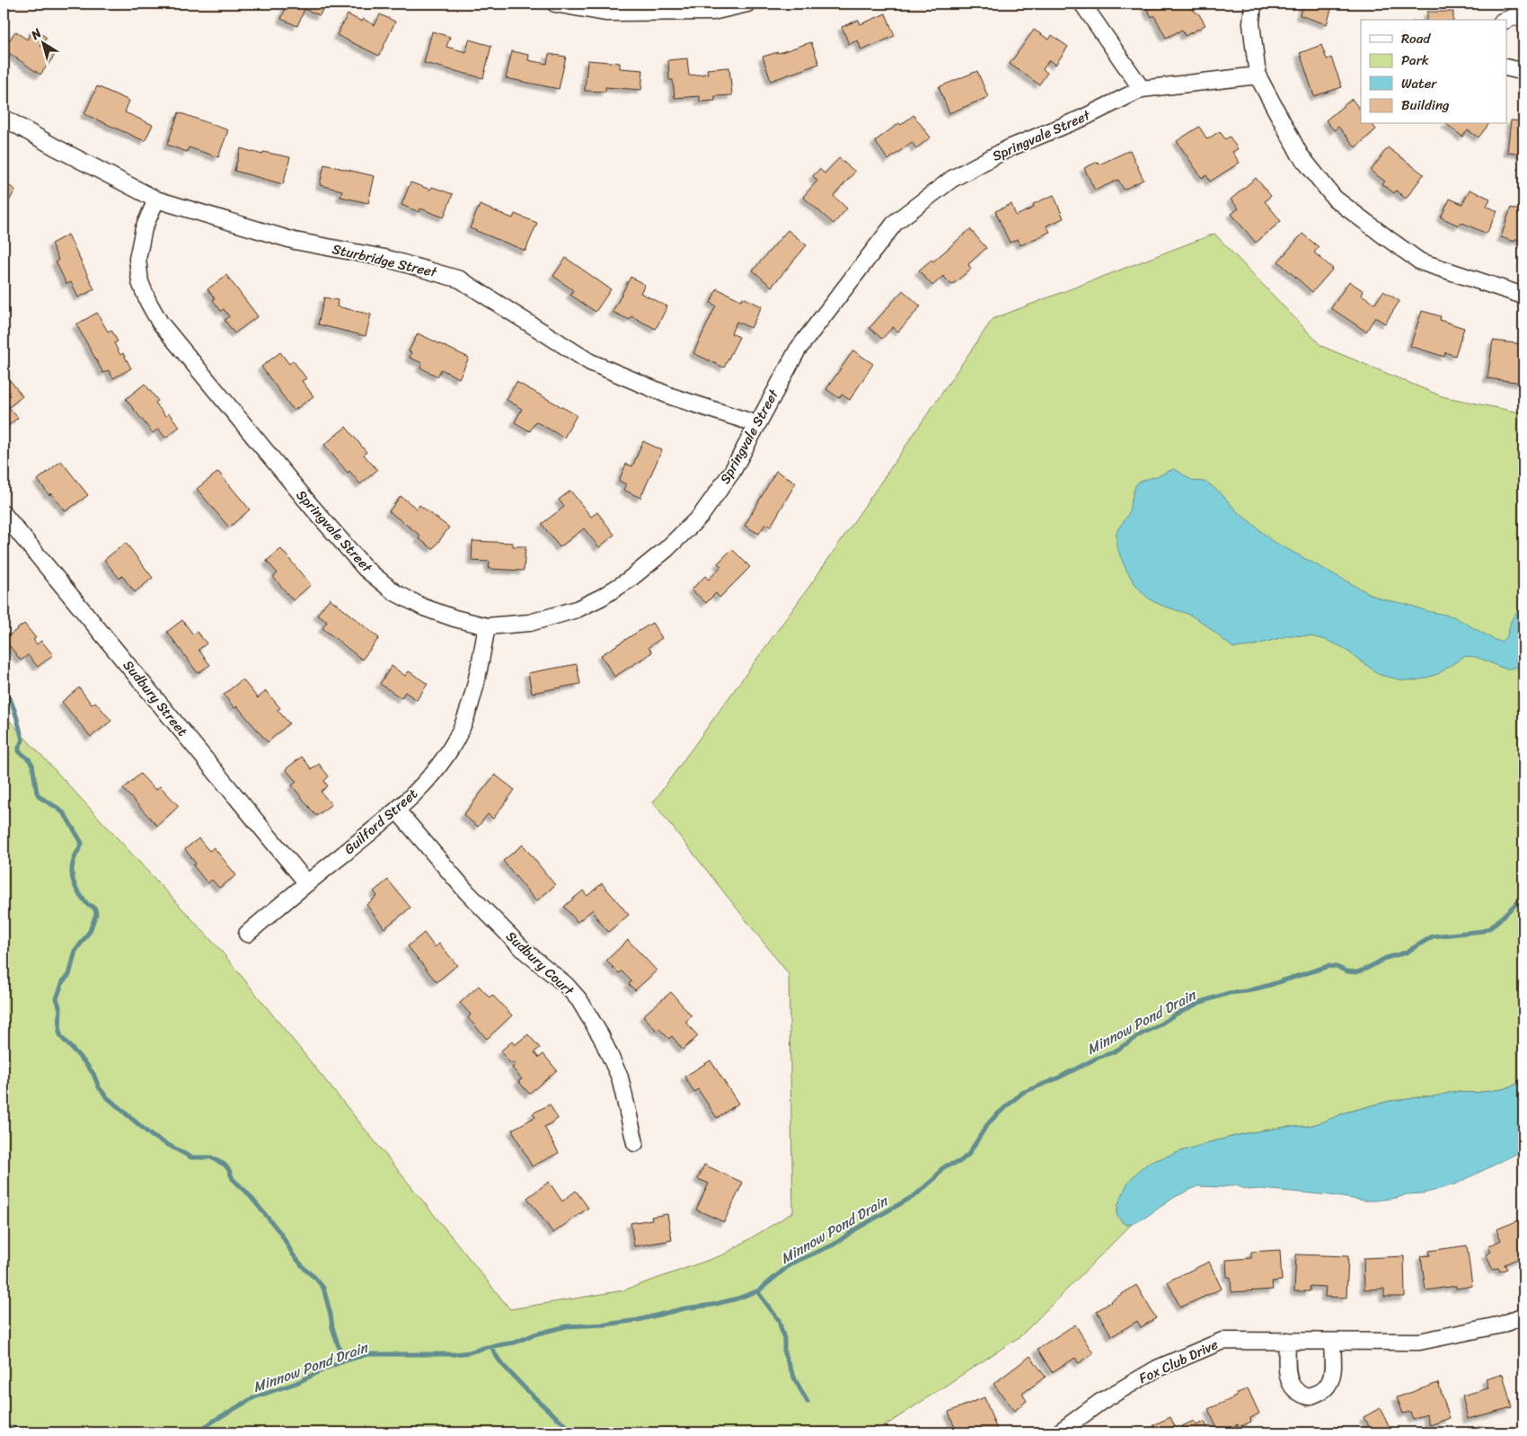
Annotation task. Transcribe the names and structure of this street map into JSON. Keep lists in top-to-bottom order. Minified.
{"streets":{"street":["Springvale Street","Sturbridge Street","Sudbury Street","Guilford Street","Sudbury Court","Fox Club Drive"]},"crossings":[["Springvale Street","Sturbridge Street"],["Springvale Street","Guilford Street"],["Sudbury Street","Guilford Street"],["Guilford Street","Sudbury Court"]],"water":["Minnow Pond Drain"],"legend":["Road","Park","Water","Building"],"north":"top left"}
